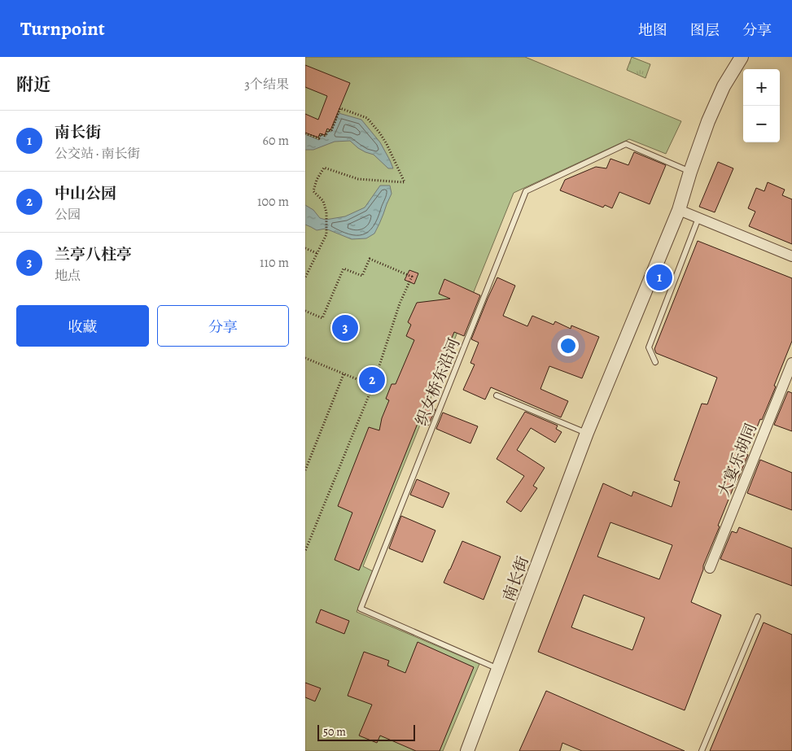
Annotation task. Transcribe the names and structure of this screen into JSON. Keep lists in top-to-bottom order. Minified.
{"streets":{"street":["大宴乐胡同","南长街"],"lane":["织女桥东沿河"]},"crossings":[["织女桥东沿河","南长街"]],"scale_bar":"50 m","page":{"header":"Turnpoint","nav":["地图","图层","分享"],"heading":["附近","3个结果"],"map_buttons":["+","−"],"list":[{"mark":"1","name":"南长街","note":"公交站 · 南长街","value":"60 m"},{"mark":"2","name":"中山公园","note":"公园","value":"100 m"},{"mark":"3","name":"兰亭八柱亭","note":"地点","value":"110 m"}],"pins":["1","3","2"],"buttons":["收藏","分享"],"scale":"50 m"}}
